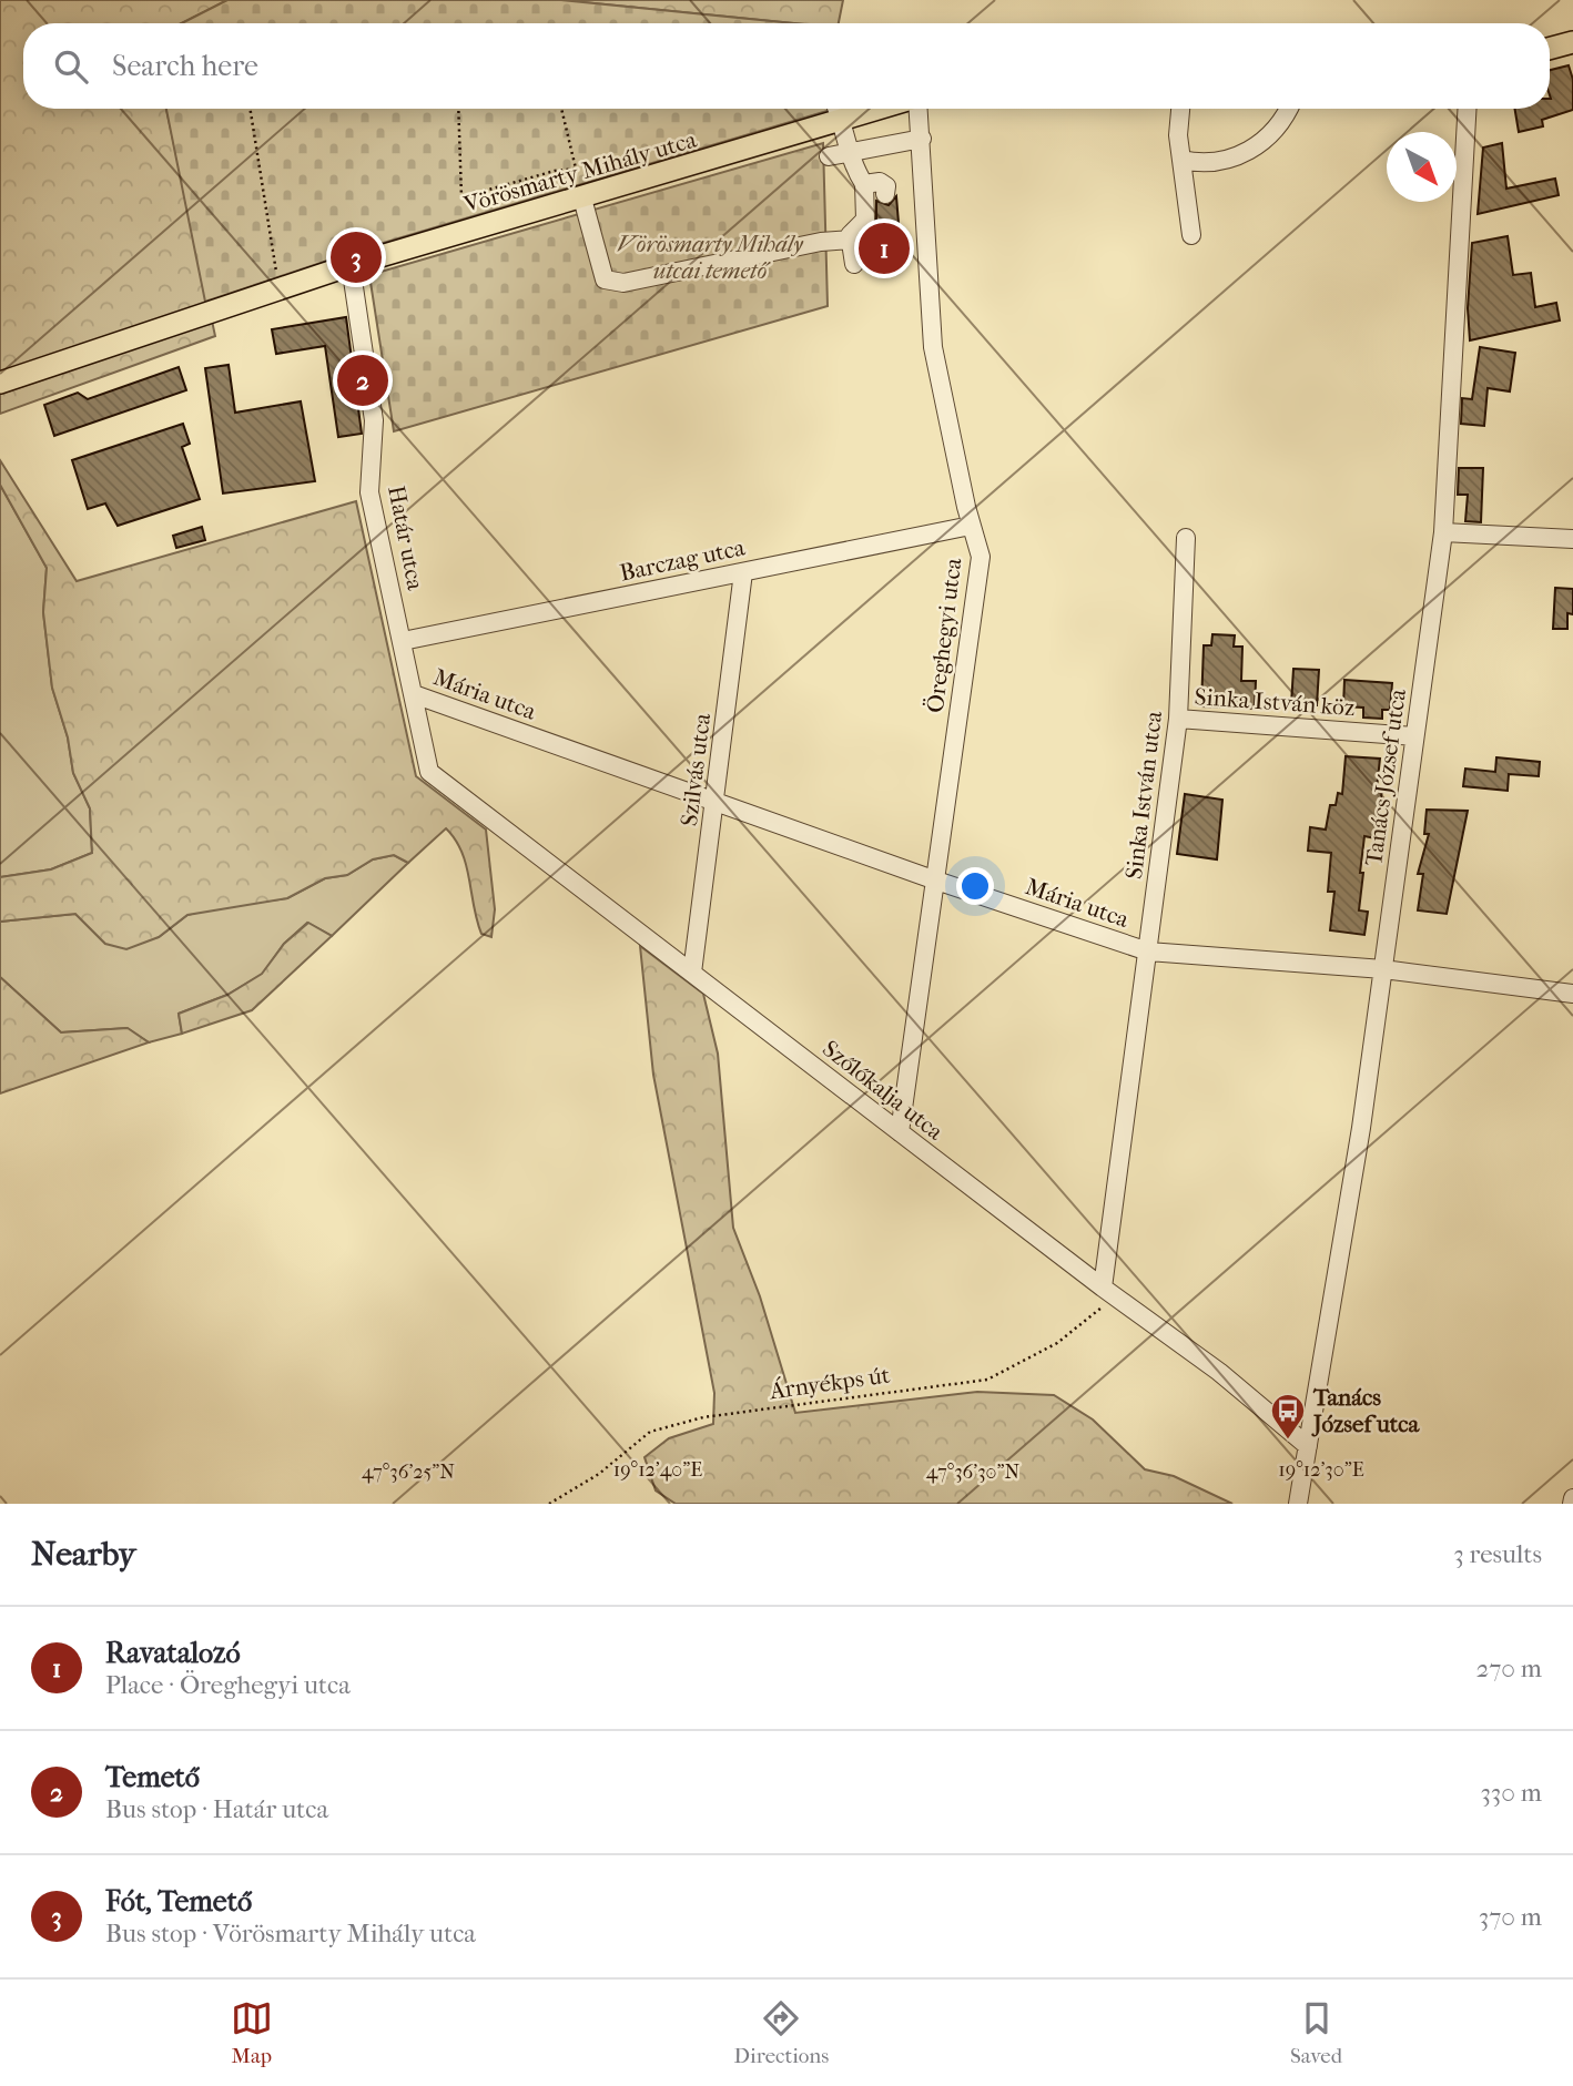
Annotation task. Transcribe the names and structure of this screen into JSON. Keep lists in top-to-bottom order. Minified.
{"streets":{"main road":["Vörösmarty Mihály utca"],"street":["Határ utca","Barczag utca","Öreghegyi utca","Mária utca","Sinka István köz","Szilvás utca","Tanács József utca","Sinka István utca","Szőlőkalja utca"],"path":["Árnyékps út"]},"crossings":[["Vörösmarty Mihály utca","Határ utca"],["Határ utca","Barczag utca"],["Határ utca","Mária utca"],["Határ utca","Szőlőkalja utca"],["Barczag utca","Öreghegyi utca"],["Barczag utca","Szilvás utca"],["Öreghegyi utca","Mária utca"],["Öreghegyi utca","Szőlőkalja utca"],["Mária utca","Szilvás utca"],["Mária utca","Tanács József utca"],["Mária utca","Sinka István utca"],["Sinka István köz","Tanács József utca"],["Sinka István köz","Sinka István utca"],["Szilvás utca","Szőlőkalja utca"],["Tanács József utca","Szőlőkalja utca"],["Sinka István utca","Szőlőkalja utca"],["Sinka István utca","Árnyékps út"],["Szőlőkalja utca","Árnyékps út"]],"parks":["Vörösmarty Mihály utcai temető"],"places":{"bus stop":["Tanács József utca"]},"north":"bottom right","page":{"search":"Search here","pins":["1","3","2"],"heading":["Nearby","3 results"],"list":[{"mark":"1","name":"Ravatalozó","note":"Place · Öreghegyi utca","value":"270 m"},{"mark":"2","name":"Temető","note":"Bus stop · Határ utca","value":"330 m"},{"mark":"3","name":"Fót, Temető","note":"Bus stop · Vörösmarty Mihály utca","value":"370 m"}],"nav":["Map","Directions","Saved"]},"coordinates":["19°12'40\"E","19°12'30\"E","47°36'25\"N","47°36'30\"N"]}
